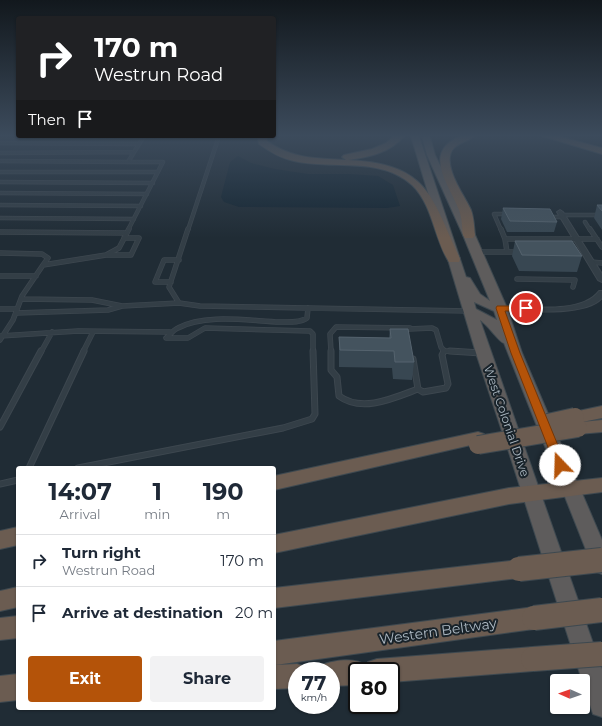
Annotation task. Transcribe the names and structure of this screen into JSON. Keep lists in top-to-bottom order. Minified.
{"streets":{"highway":["West Colonial Drive","Western Beltway"]},"north":"left","page":{"turn":["170 m","Westrun Road"],"then":"Then","eta":["14:07","Arrival","1","min","190","m"],"list":[{"name":"Turn right","note":"Westrun Road","value":"170 m"},{"name":"Arrive at destination","value":"20 m"}],"buttons":["Exit","Share"],"speed":"77 km/h","limit":"80"}}
